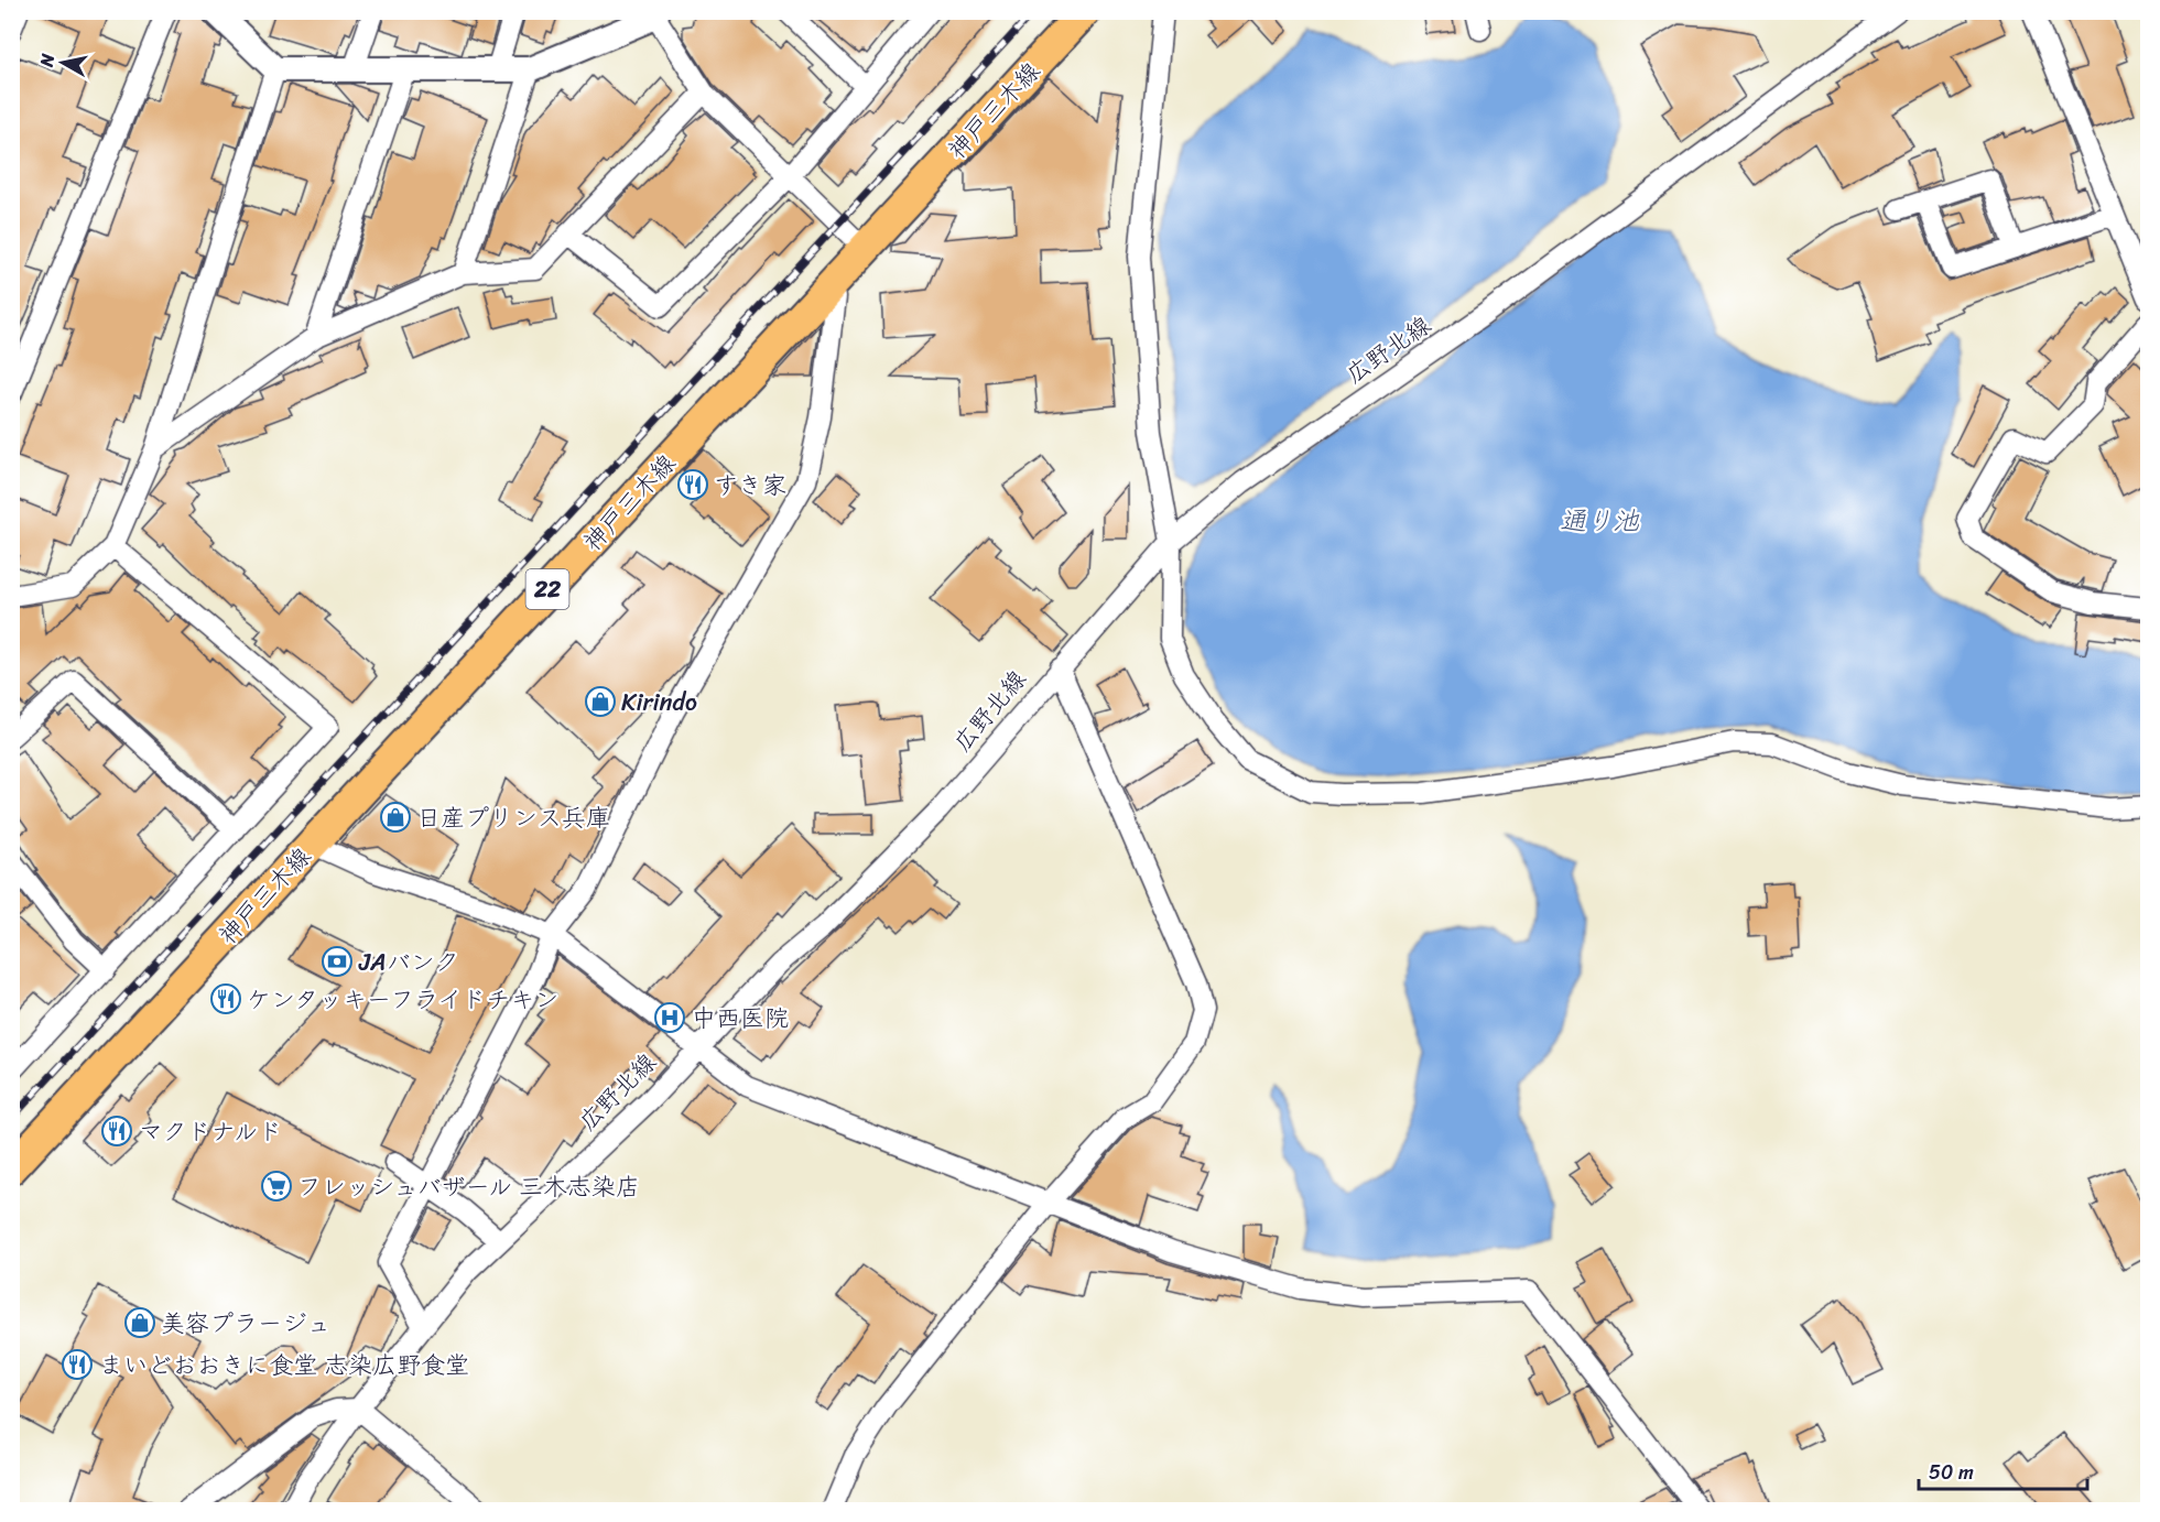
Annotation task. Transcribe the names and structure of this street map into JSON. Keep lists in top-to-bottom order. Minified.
{"streets":{"main road":["神戸三木線","22"],"street":["広野北線"]},"water":["通り池"],"places":{"restaurant":["すき家","ケンタッキーフライドチキン","マクドナルド","まいどおおきに食堂 志染広野食堂"],"shop":["Kirindo","日産プリンス兵庫","美容プラージュ"],"bank":["JAバンク"],"hospital":["中西医院"],"supermarket":["フレッシュバザール 三木志染店"]},"scale_bar":"50 m","north":"left"}
